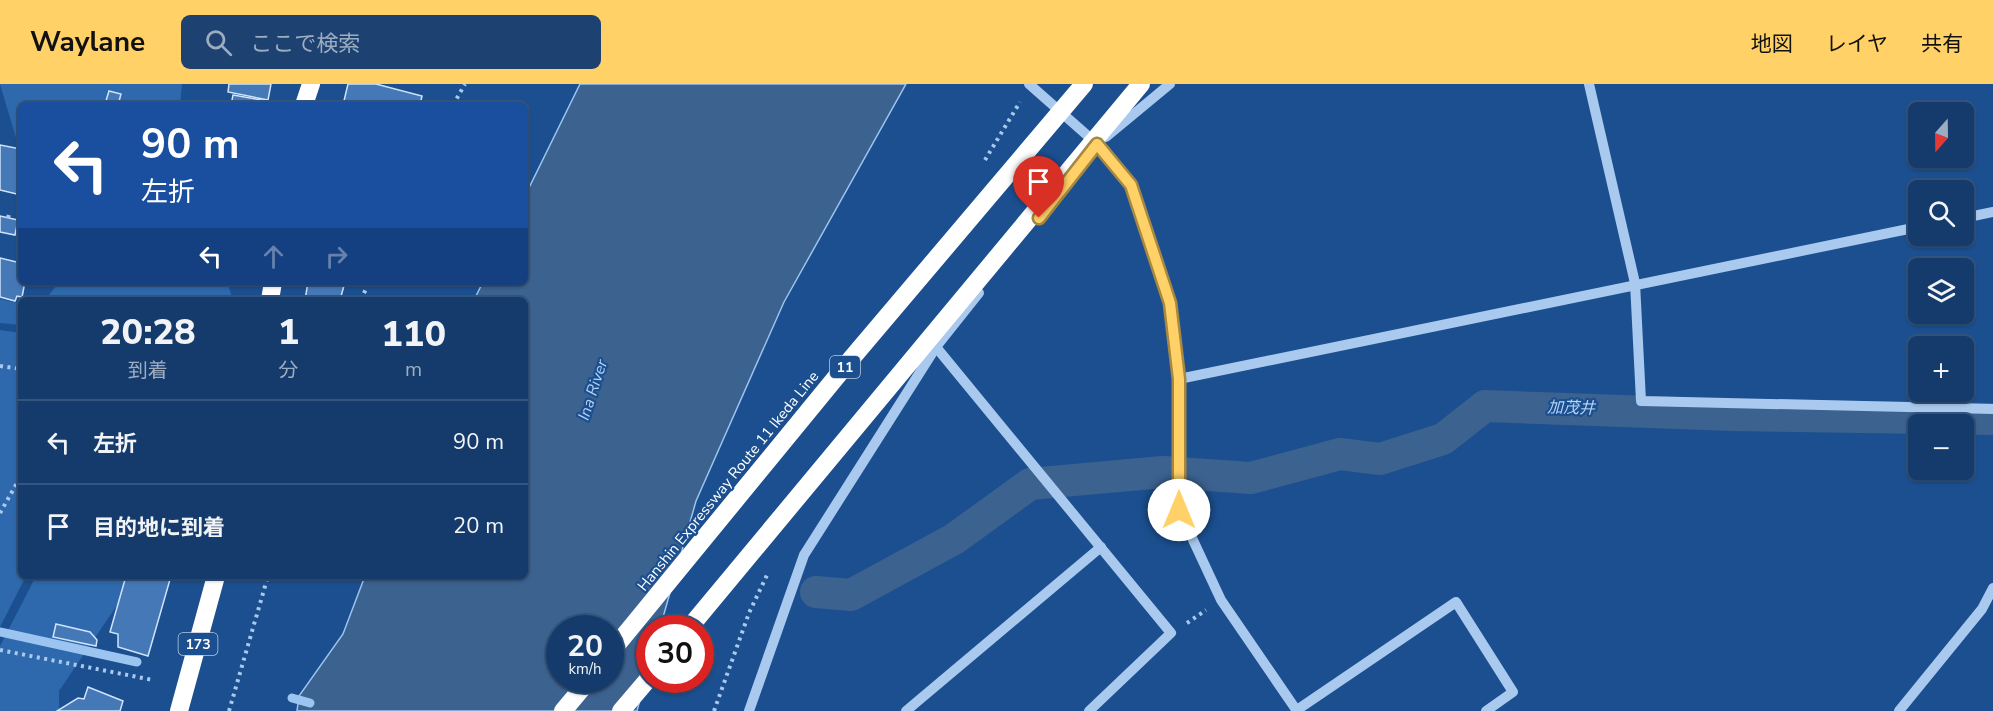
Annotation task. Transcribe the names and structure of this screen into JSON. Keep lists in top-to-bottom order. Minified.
{"streets":{"highway":["11","Hanshin Expressway Route 11 Ikeda Line","173"]},"water":["Ina River","加茂井"],"north":"bottom","page":{"header":"Waylane","search":"ここで検索","nav":["地図","レイヤ","共有"],"map_buttons":["+","−"],"turn":["90 m","左折"],"eta":["20:28","到着","1","分","110","m"],"list":[{"name":"左折","value":"90 m"},{"name":"目的地に到着","value":"20 m"}],"speed":"20 km/h","limit":"30"}}
